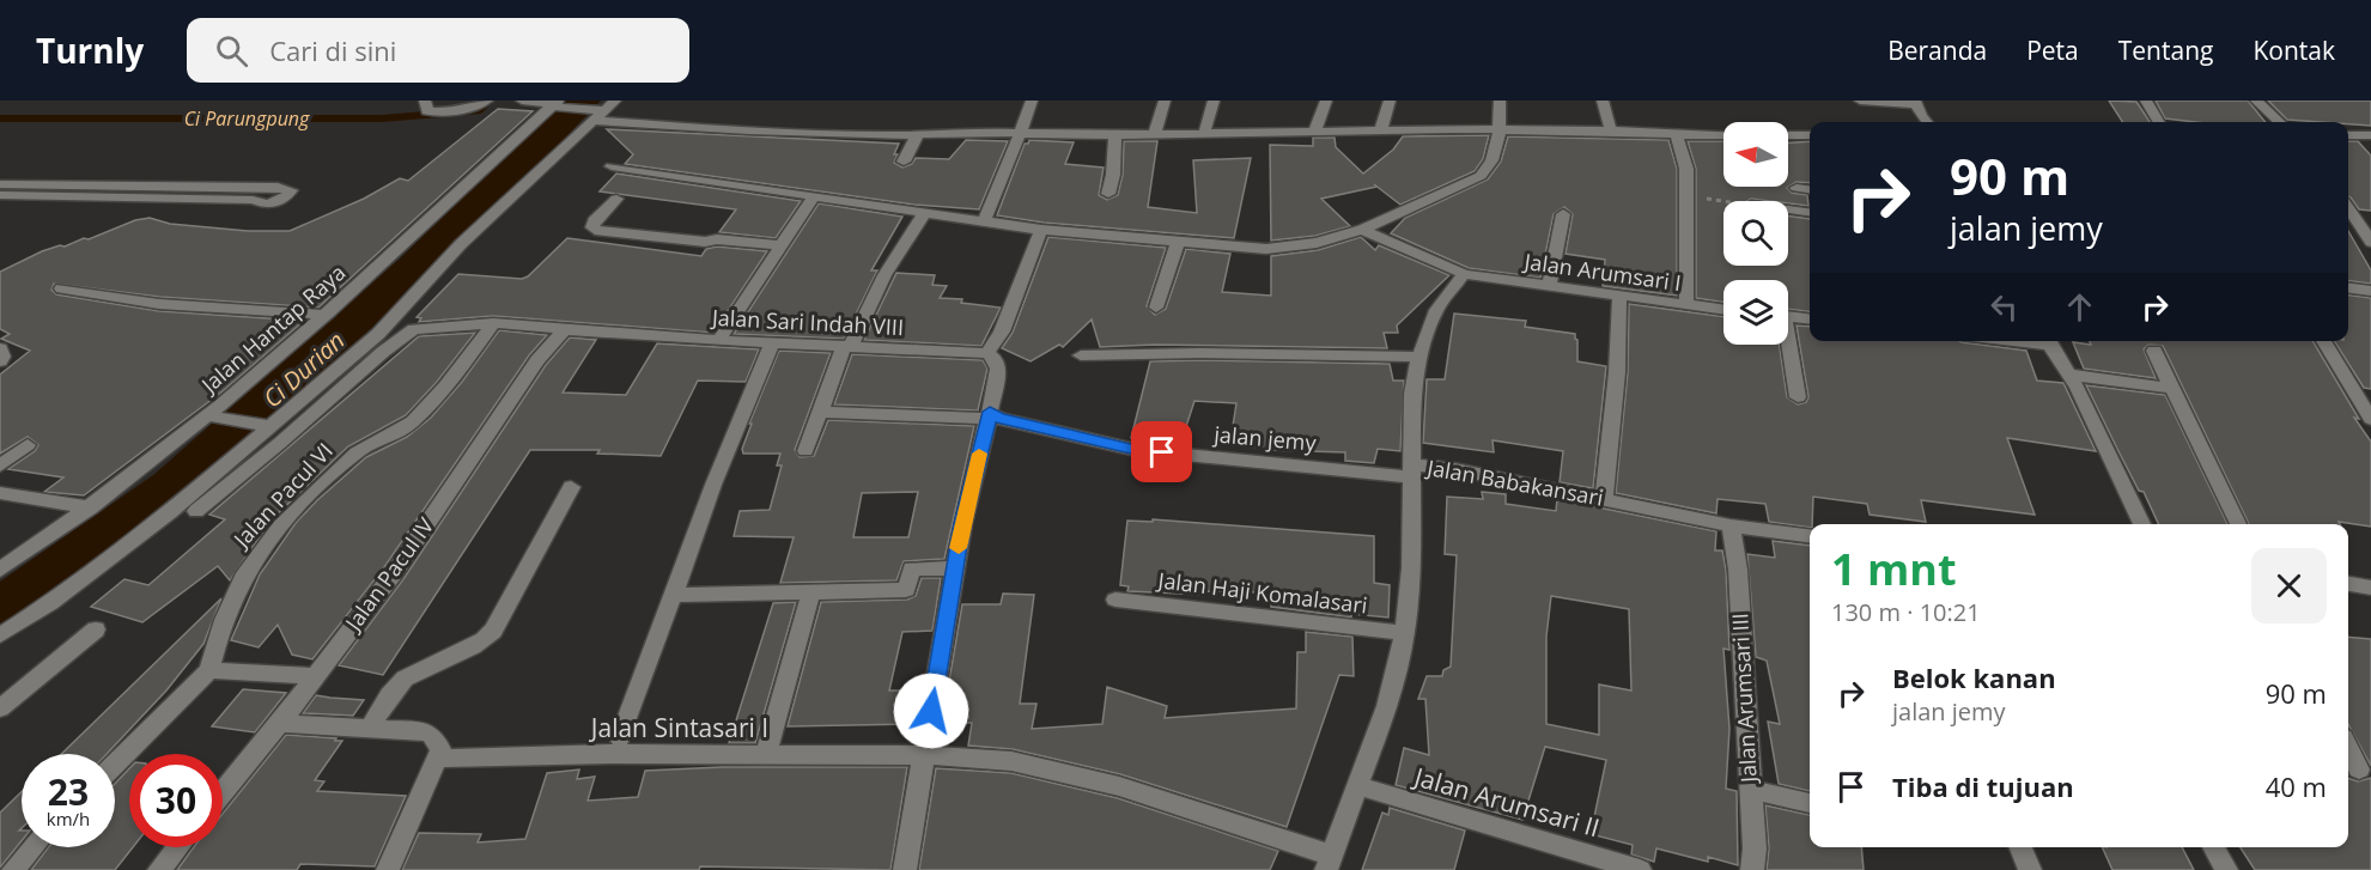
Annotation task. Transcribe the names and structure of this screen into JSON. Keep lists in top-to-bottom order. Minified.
{"streets":{"street":["Jalan Arumsari I","Jalan Sari Indah VIII","Jalan Hantap Raya","jalan jemy","Jalan Babakansari","Jalan Pacul VI","Jalan Pacul IV","Jalan Haji Komalasari","Jalan Arumsari III","Jalan Sintasari I","Jalan Arumsari II"]},"crossings":[["Jalan Sari Indah VIII","Jalan Pacul VI"],["Jalan Sari Indah VIII","Jalan Pacul IV"],["jalan jemy","Jalan Babakansari"],["Jalan Babakansari","Jalan Haji Komalasari"],["Jalan Babakansari","Jalan Arumsari III"],["Jalan Babakansari","Jalan Sintasari I"],["Jalan Babakansari","Jalan Arumsari II"]],"water":["Ci Parungpung","Ci Durian"],"north":"left","page":{"header":"Turnly","search":"Cari di sini","nav":["Beranda","Peta","Tentang","Kontak"],"turn":["90 m","jalan jemy"],"heading":["1 mnt","130 m · 10:21"],"list":[{"name":"Belok kanan","note":"jalan jemy","value":"90 m"},{"name":"Tiba di tujuan","value":"40 m"}],"speed":"23 km/h","limit":"30"}}
